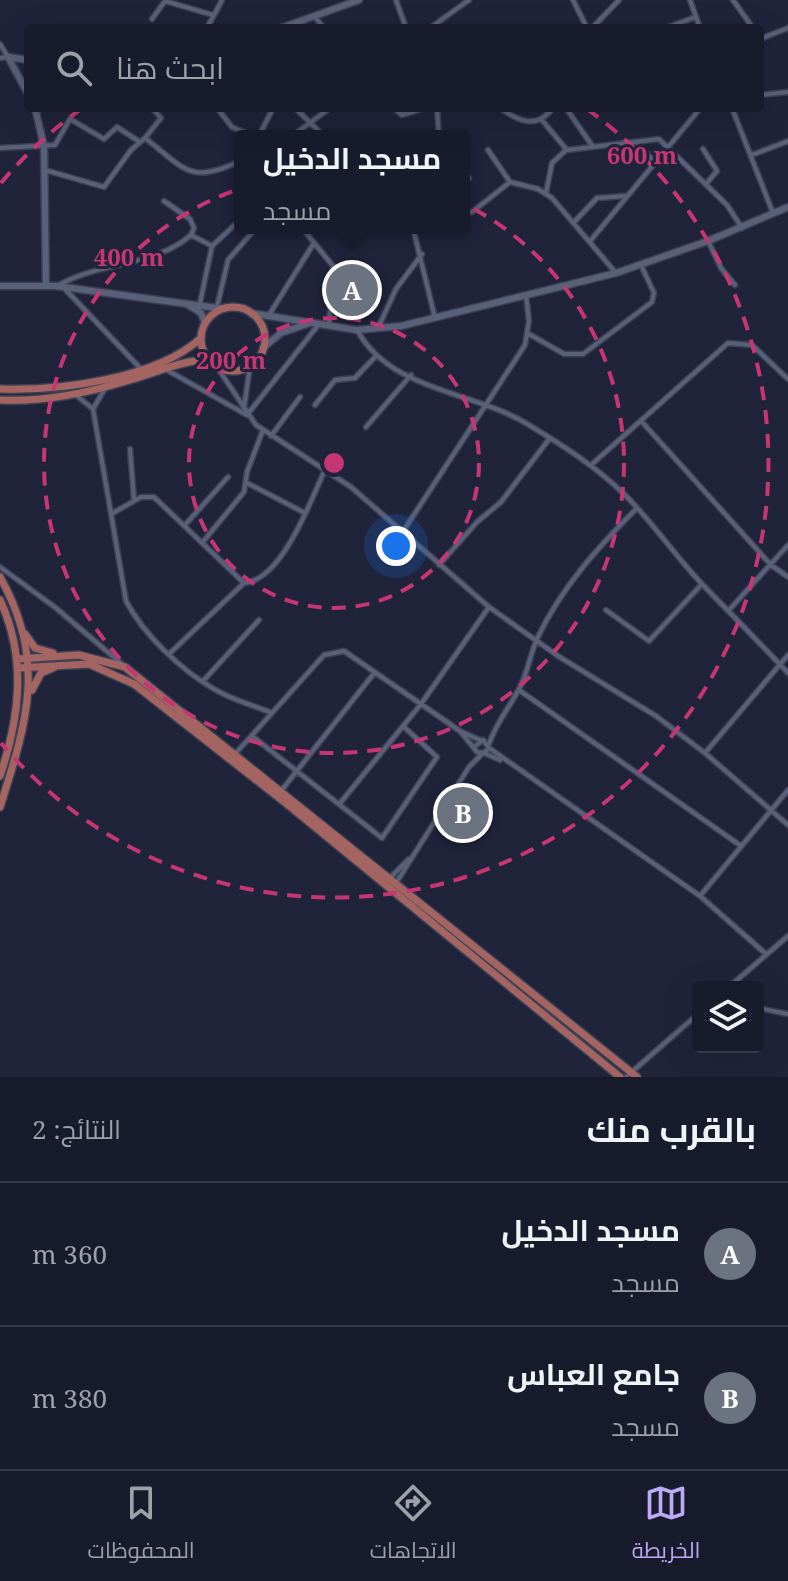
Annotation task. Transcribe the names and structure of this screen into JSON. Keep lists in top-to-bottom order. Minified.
{"page":{"search":"ابحث هنا","popup":["مسجد الدخيل","مسجد"],"pins":["A","B"],"heading":["بالقرب منك","النتائج: 2"],"list":[{"mark":"A","name":"مسجد الدخيل","note":"مسجد","value":"360 m"},{"mark":"B","name":"جامع العباس","note":"مسجد","value":"380 m"}],"nav":["الخريطة","الاتجاهات","المحفوظات"]},"rings":["600 m","400 m","200 m"]}
